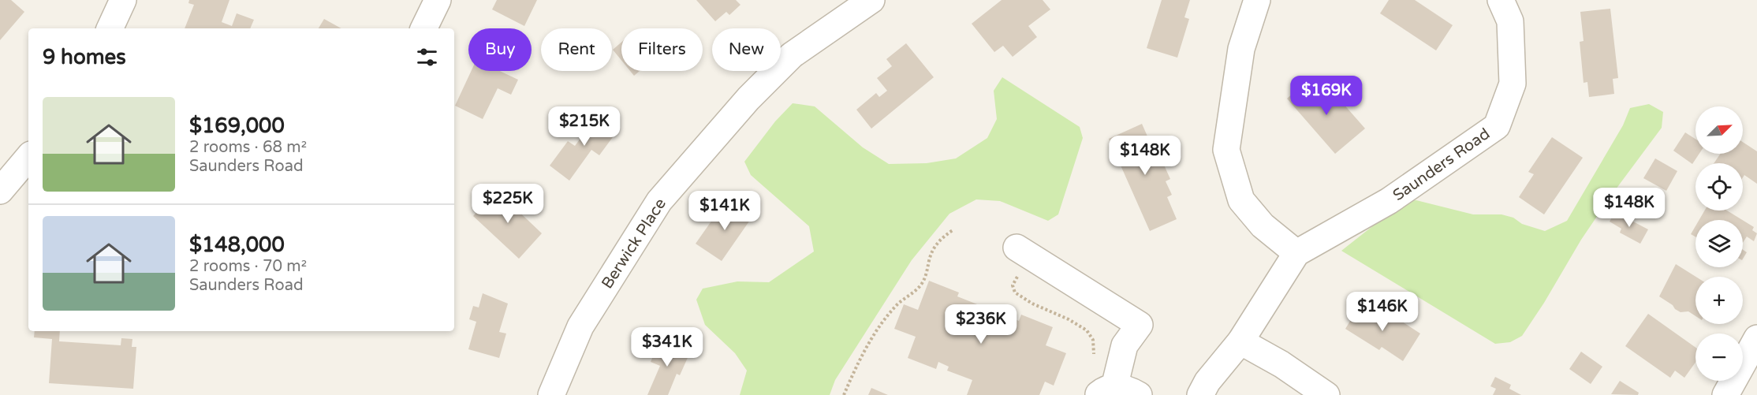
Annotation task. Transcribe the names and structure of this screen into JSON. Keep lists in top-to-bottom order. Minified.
{"streets":{"street":["Saunders Road","Berwick Place"]},"north":"top right","page":{"chip":["Buy","Rent","Filters","New"],"heading":"9 homes","price":["$169K","$215K","$148K","$225K","$148K","$141K","$146K","$236K","$341K"],"list":[{"name":"$169,000","note":"2 rooms · 68 m² · Saunders Road"},{"name":"$148,000","note":"2 rooms · 70 m² · Saunders Road"}],"map_buttons":["+","−"]}}
